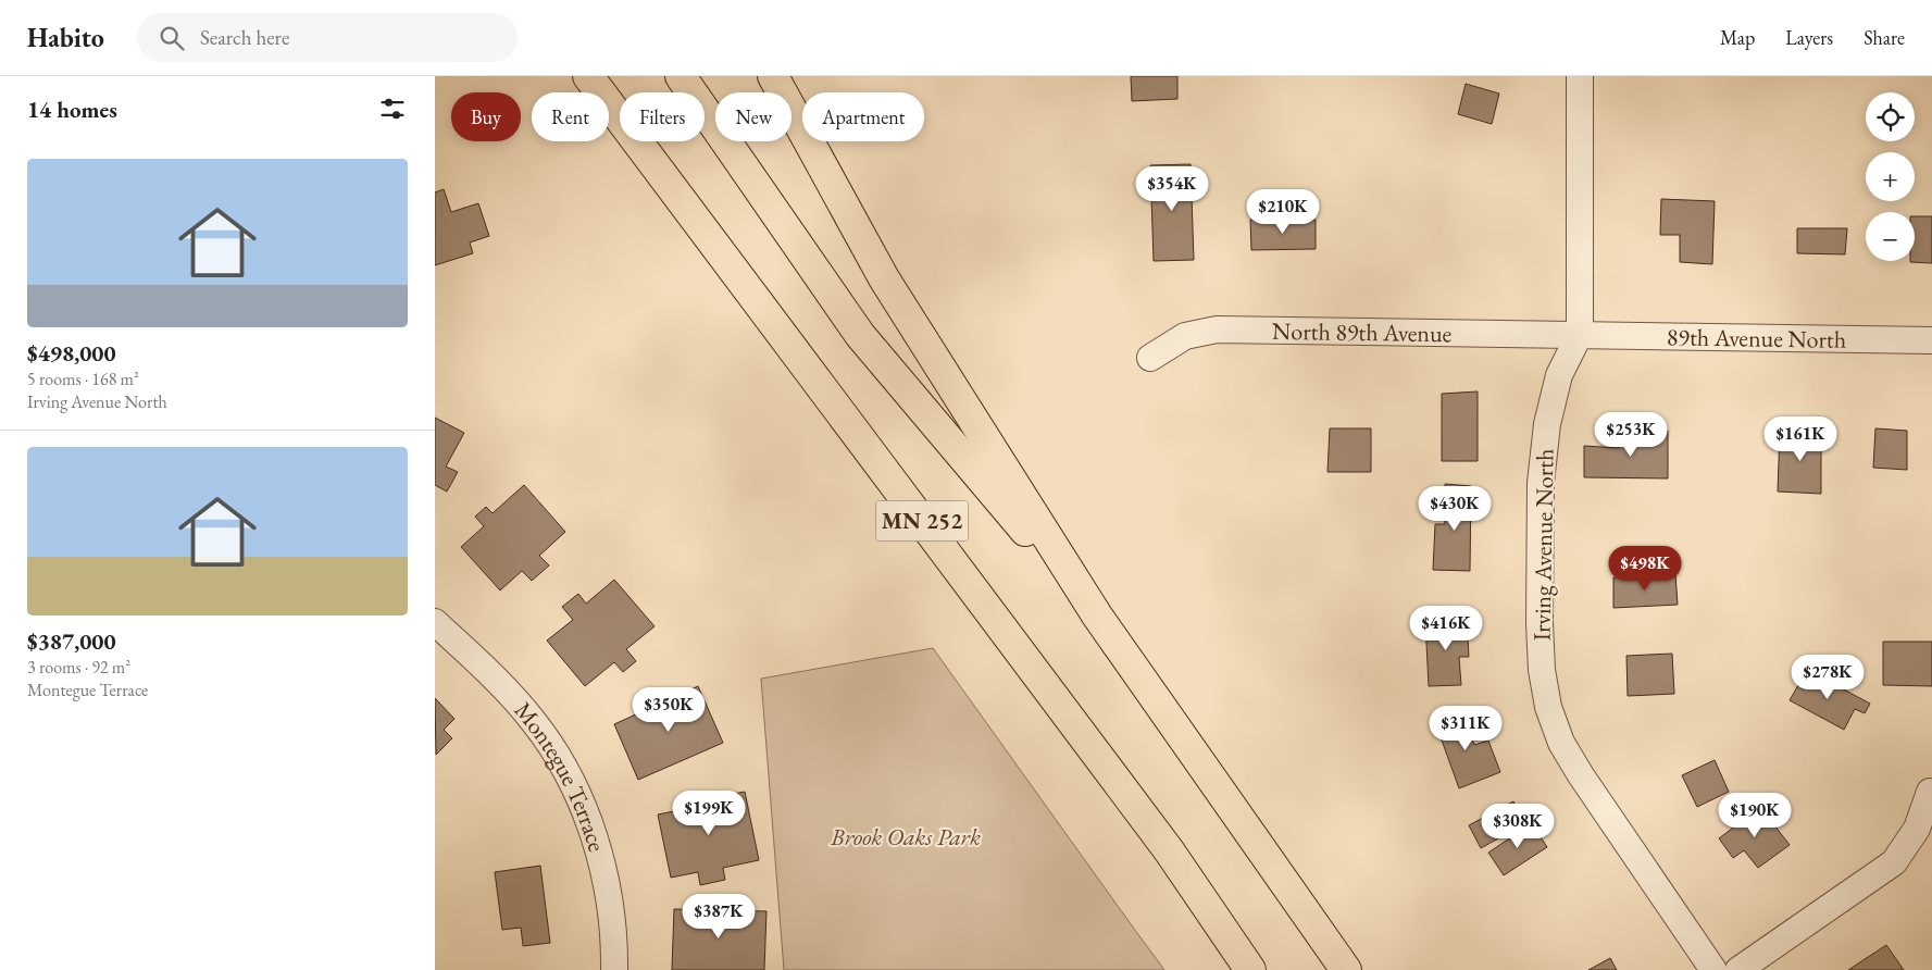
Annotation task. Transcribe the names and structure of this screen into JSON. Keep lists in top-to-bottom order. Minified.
{"streets":{"highway":["MN 252"],"street":["North 89th Avenue","89th Avenue North","Irving Avenue North","Montegue Terrace"]},"crossings":[["North 89th Avenue","89th Avenue North"],["North 89th Avenue","Irving Avenue North"],["89th Avenue North","Irving Avenue North"]],"parks":["Brook Oaks Park"],"page":{"header":"Habito","search":"Search here","nav":["Map","Layers","Share"],"heading":"14 homes","map_buttons":["+","−"],"chip":["Buy","Rent","Filters","New","Apartment"],"list":[{"name":"$498,000","note":"5 rooms · 168 m² · Irving Avenue North"},{"name":"$387,000","note":"3 rooms · 92 m² · Montegue Terrace"}],"price":["$354K","$210K","$253K","$161K","$430K","$498K","$416K","$278K","$350K","$311K","$199K","$190K","$308K","$387K"]}}
